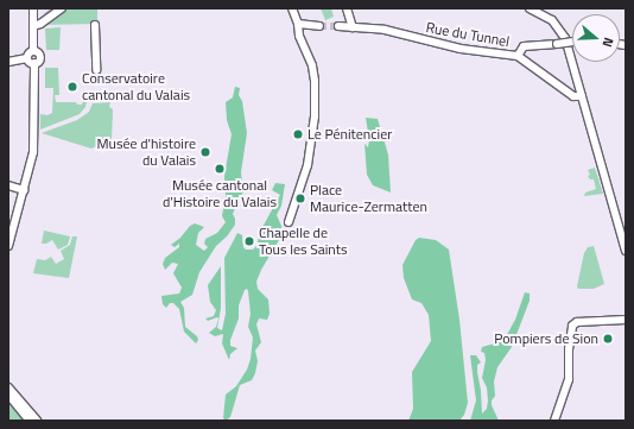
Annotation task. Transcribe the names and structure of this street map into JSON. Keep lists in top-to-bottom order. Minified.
{"streets":{"street":["Rue du Tunnel"]},"places":["Conservatoire cantonal du Valais","Le Pénitencier","Musée d'histoire du Valais","Musée cantonal d'Histoire du Valais","Place Maurice-Zermatten","Chapelle de Tous les Saints","Pompiers de Sion"],"north":"right"}
